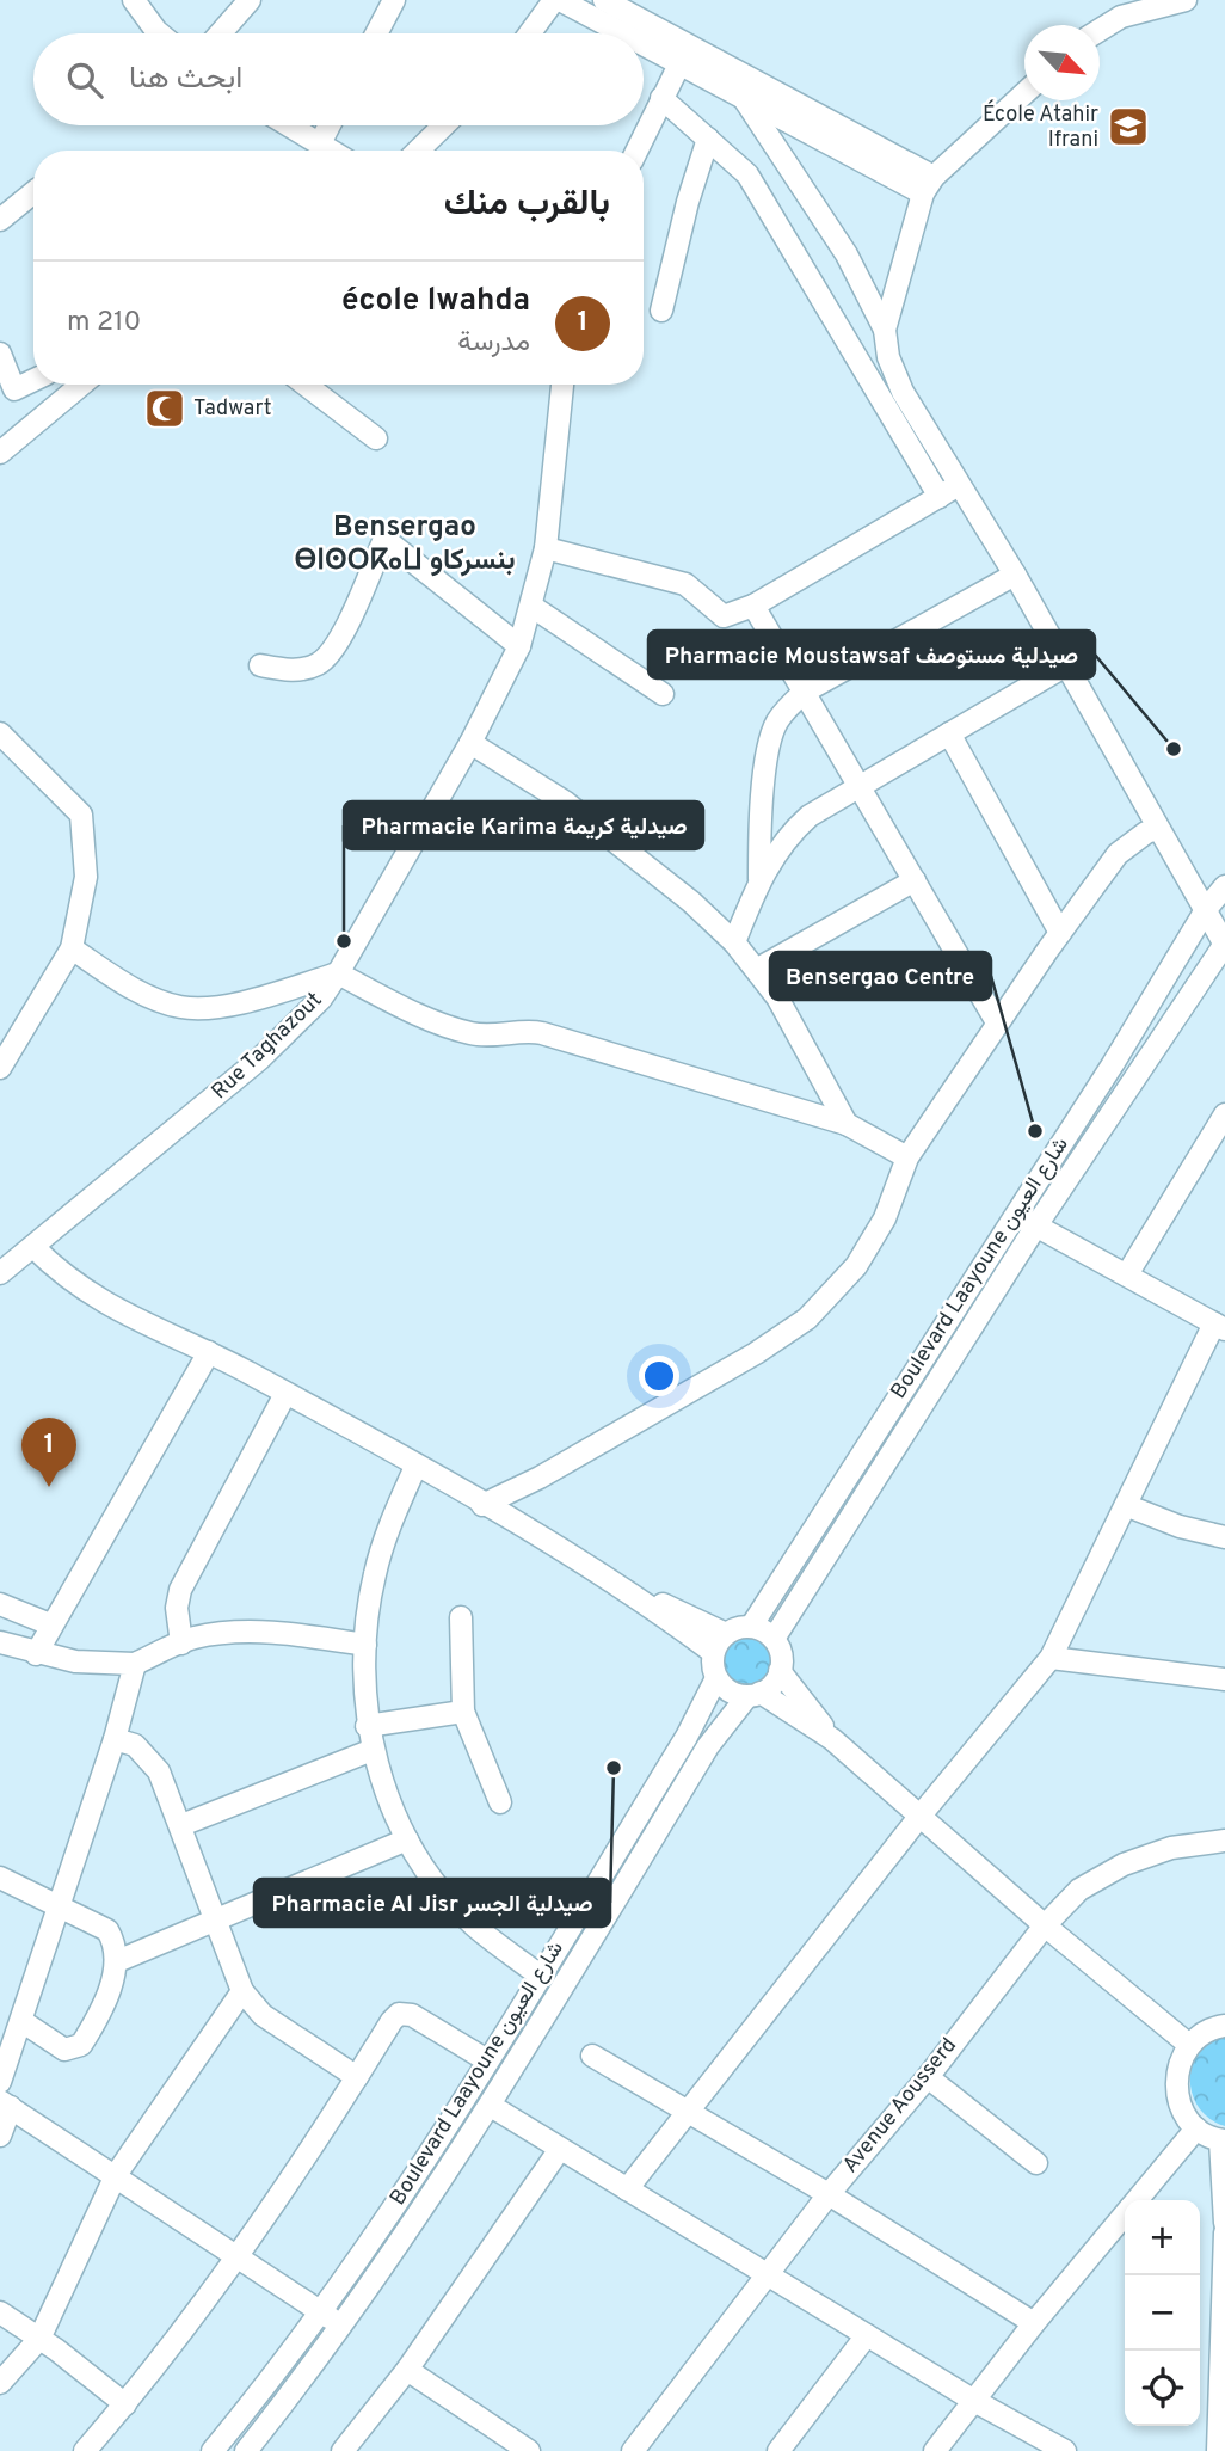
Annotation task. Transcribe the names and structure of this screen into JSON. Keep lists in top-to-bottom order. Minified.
{"streets":{"street":["Rue Taghazout","Boulevard Laayoune شارع العيون","Avenue Aousserd"]},"districts":["Bensergao ⴱⵏⵙⵔⴽⴰⵡ بنسركاو"],"places":{"school or university":["École Atahir Ifrani"],"mosque":["Tadwart"],"other":["Pharmacie Moustawsaf صيدلية مستوصف","Pharmacie Karima صيدلية كريمة","Bensergao Centre","Pharmacie Al Jisr صيدلية الجسر"]},"north":"bottom right","page":{"search":"ابحث هنا","heading":"بالقرب منك","list":[{"mark":"1","name":"école lwahda","note":"مدرسة","value":"210 m"}],"pins":"1","map_buttons":["+","−"]}}
